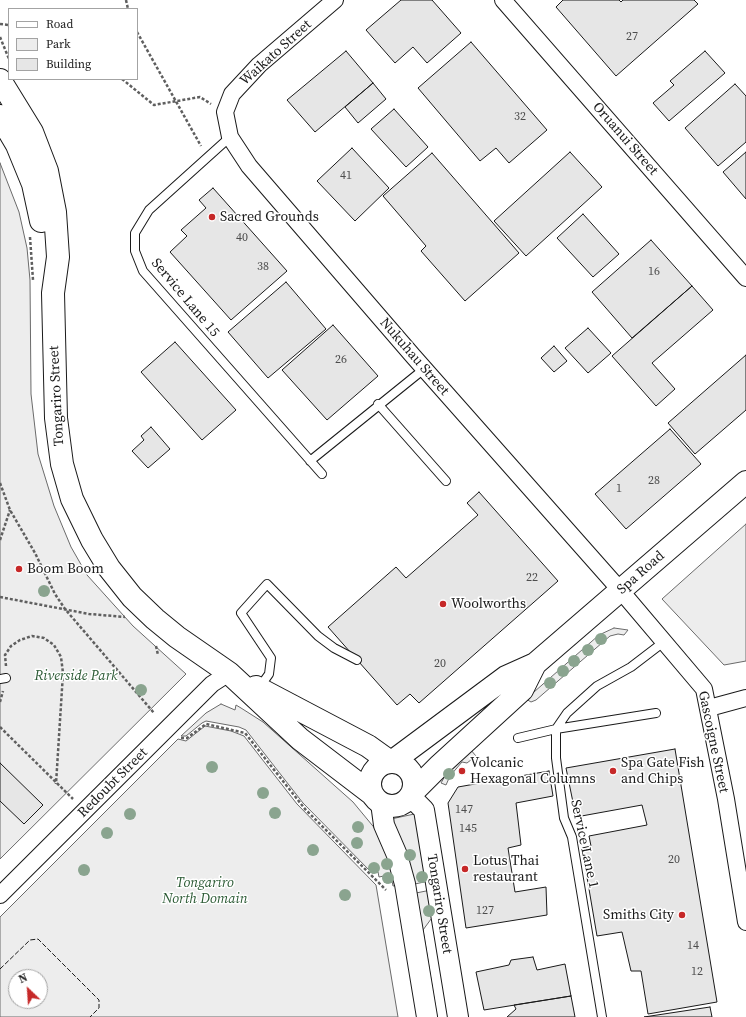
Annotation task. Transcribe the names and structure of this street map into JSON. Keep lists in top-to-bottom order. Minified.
{"streets":{"main road":["Tongariro Street","Spa Road"],"street":["Waikato Street","Oruanui Street","Nukuhau Street","Gascoigne Street","Redoubt Street"],"lane":["Service Lane 15","Service Lane 1"]},"crossings":[["Waikato Street","Nukuhau Street"],["Service Lane 15","Nukuhau Street"],["Nukuhau Street","Spa Road"],["Nukuhau Street","Gascoigne Street"],["Tongariro Street","Spa Road"],["Tongariro Street","Redoubt Street"],["Spa Road","Gascoigne Street"]],"parks":["Riverside Park","Tongariro North Domain"],"places":["Sacred Grounds","Boom Boom","Woolworths","Volcanic Hexagonal Columns","Spa Gate Fish and Chips","Lotus Thai restaurant","Smiths City"],"house_numbers":["27","32","41","40","38","16","26","28","1","22","20","147","145","20","127","14","12"],"legend":["Road","Park","Building"],"north":"top left"}
